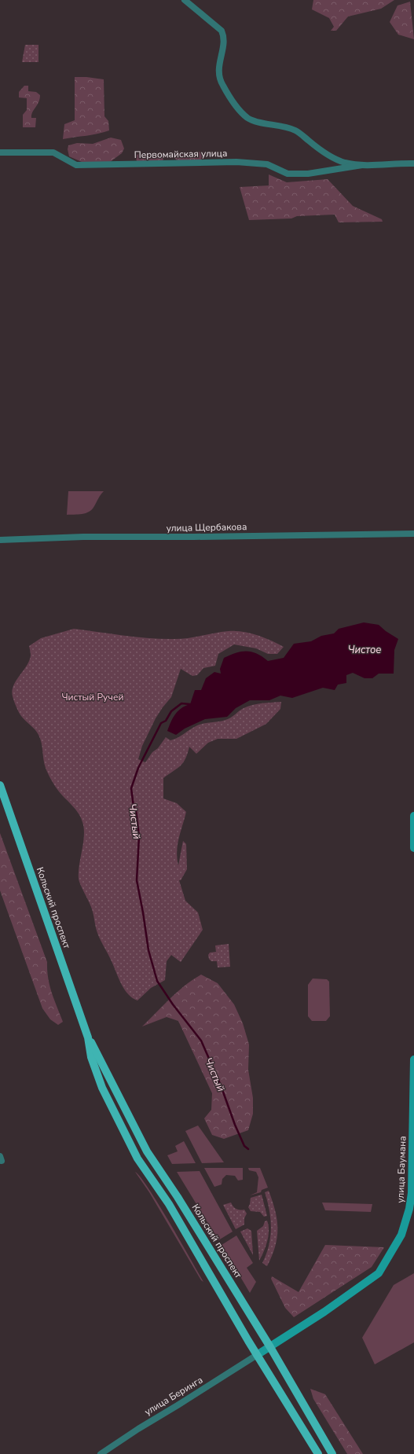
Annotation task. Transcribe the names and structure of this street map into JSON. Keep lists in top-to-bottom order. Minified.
{"streets":{"main road":["Кольский проспект"],"street":["Первомайская улица","улица Щербакова","улица Баумана","улица Беринга"]},"crossings":[["Кольский проспект","улица Баумана"],["Кольский проспект","улица Беринга"],["улица Баумана","улица Беринга"]],"water":["Чистое","Чистый"],"parks":["Чистый Ручей"]}
